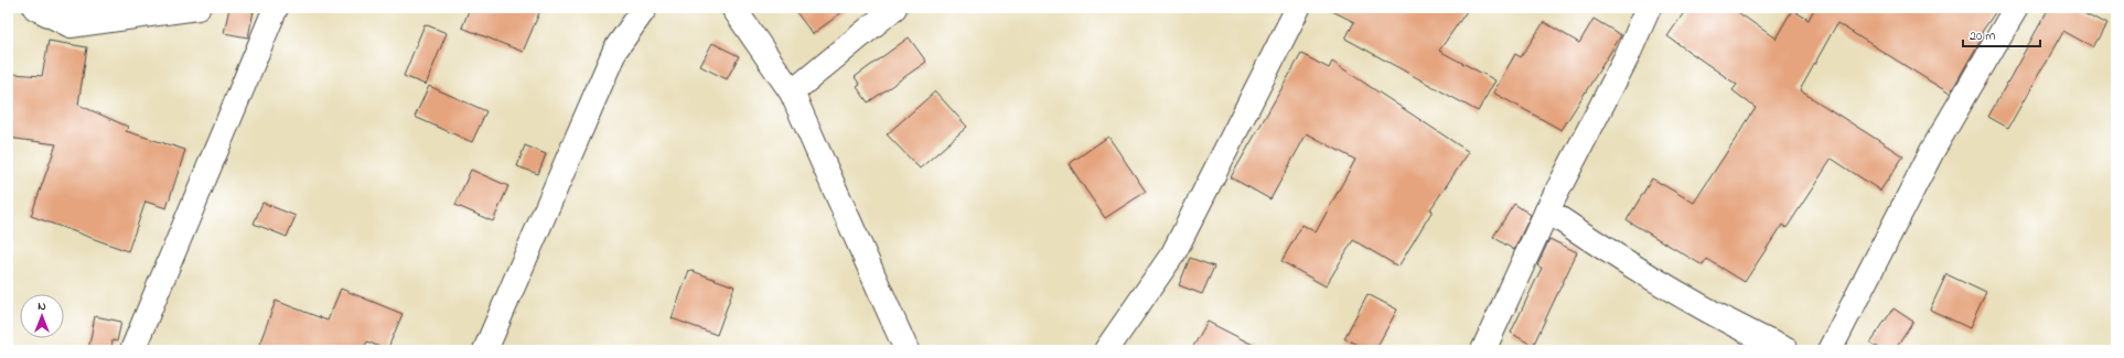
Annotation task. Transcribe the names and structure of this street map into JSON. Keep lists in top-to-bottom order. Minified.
{"scale_bar":"20 m","north":"top"}
